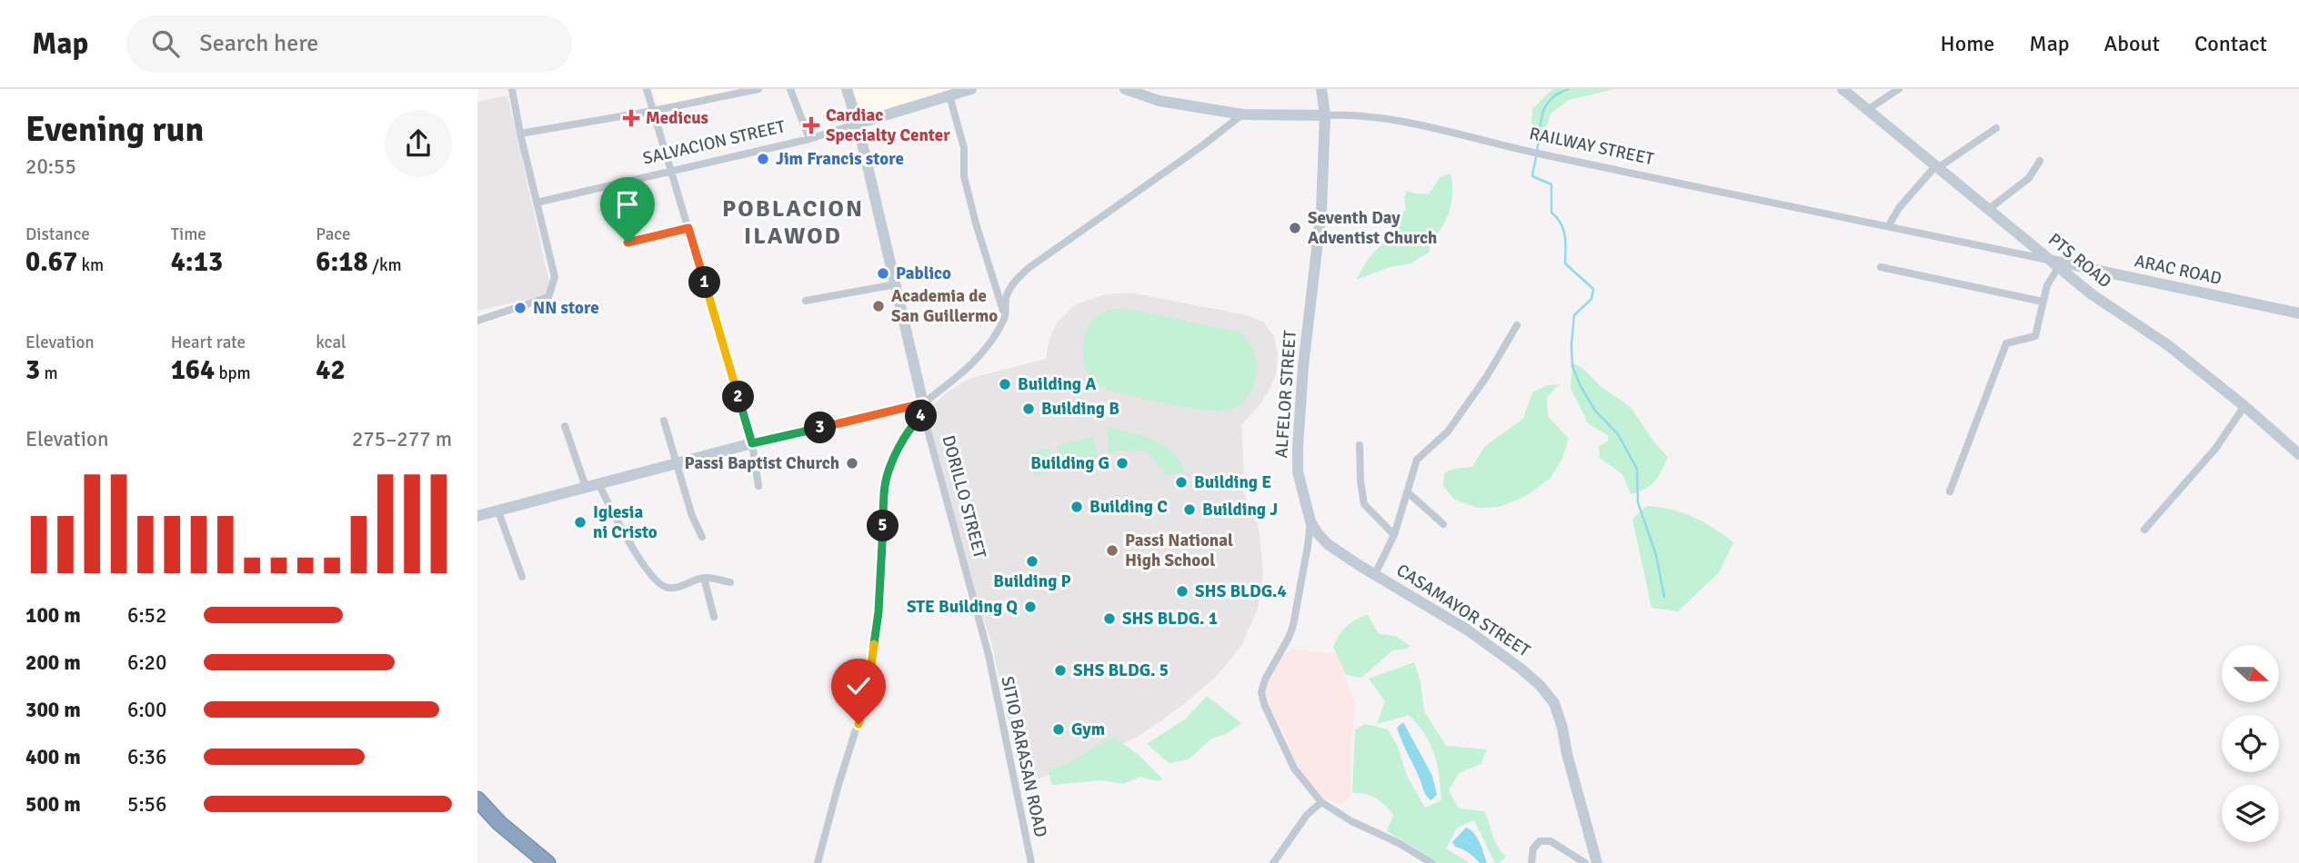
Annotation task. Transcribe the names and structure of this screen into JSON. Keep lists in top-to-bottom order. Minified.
{"streets":{"street":["SALVACION STREET","RAILWAY STREET","PTS ROAD","ARAC ROAD","ALFELOR STREET","DORILLO STREET","CASAMAYOR STREET","SITIO BARASAN ROAD"]},"crossings":[["SALVACION STREET","DORILLO STREET"],["RAILWAY STREET","PTS ROAD"],["RAILWAY STREET","ARAC ROAD"],["RAILWAY STREET","ALFELOR STREET"],["PTS ROAD","ARAC ROAD"],["ALFELOR STREET","CASAMAYOR STREET"],["DORILLO STREET","SITIO BARASAN ROAD"]],"districts":["POBLACION ILAWOD"],"places":{"health":["Medicus","Cardiac Specialty Center"],"other":["Jim Francis store","Seventh Day Adventist Church","Pablico","Academia de San Guillermo","NN store","Building A","Building B","Passi Baptist Church","Building G","Building E","Building C","Building J","Iglesia ni Cristo","Passi National High School","Building P","SHS BLDG.4","STE Building Q","SHS BLDG. 1","SHS BLDG. 5","Gym"]},"north":"right","page":{"header":"Map","search":"Search here","nav":["Home","Map","About","Contact"],"heading":["Evening run","20:55"],"stats":[["Distance","0.67 km"],["Time","4:13"],["Pace","6:18 /km"],["Elevation","3 m"],["Heart rate","164 bpm"],["kcal","42"]],"pins":["1","2","4","3","5"],"chart":["Elevation","275–277 m"],"list":[{"name":"100 m","note":"6:52"},{"name":"200 m","note":"6:20"},{"name":"300 m","note":"6:00"},{"name":"400 m","note":"6:36"},{"name":"500 m","note":"5:56"}]}}
